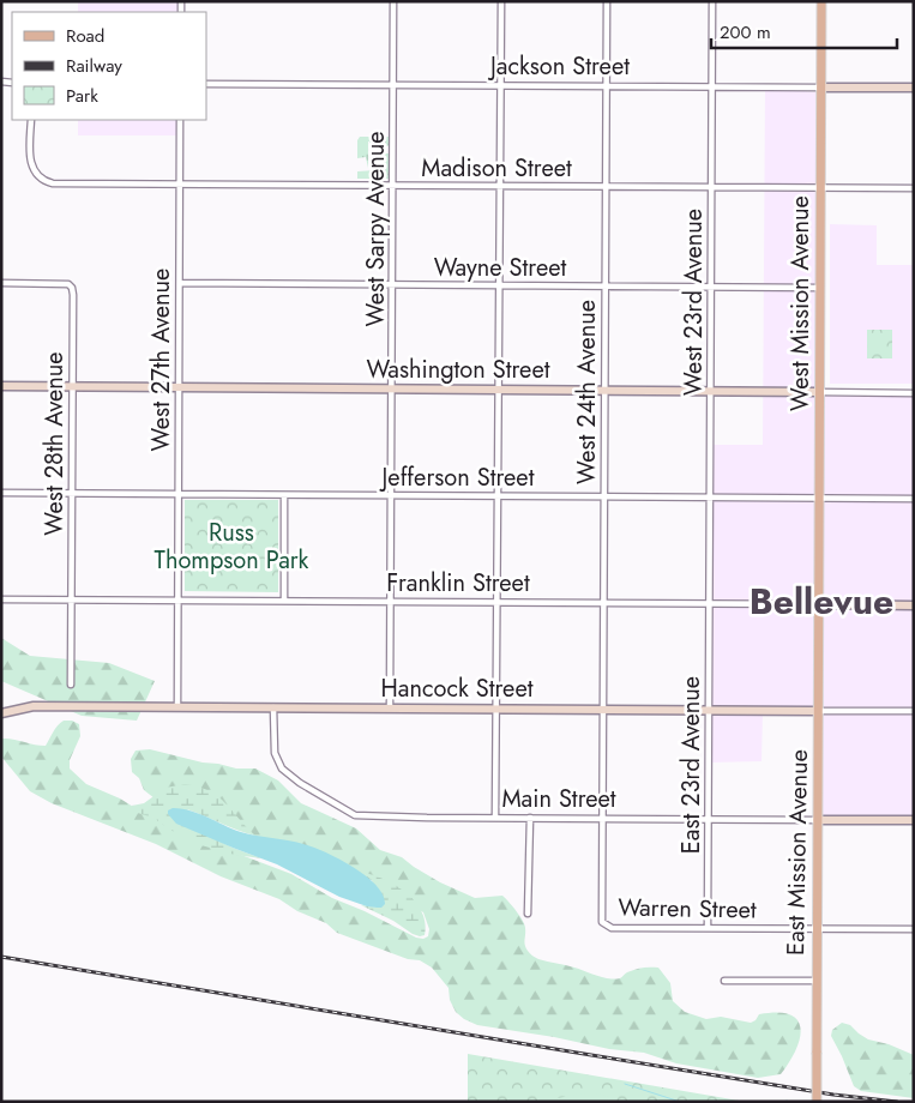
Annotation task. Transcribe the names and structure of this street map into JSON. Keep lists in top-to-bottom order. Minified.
{"streets":{"main road":["West Mission Avenue","East Mission Avenue"],"street":["Jackson Street","Madison Street","West Sarpy Avenue","Wayne Street","West 23rd Avenue","West 27th Avenue","Washington Street","West 24th Avenue","West 28th Avenue","Jefferson Street","Franklin Street","Hancock Street","East 23rd Avenue","Main Street","Warren Street"]},"crossings":[["Jackson Street","West Sarpy Avenue"],["Jackson Street","West 23rd Avenue"],["Jackson Street","West Mission Avenue"],["Jackson Street","West 24th Avenue"],["Madison Street","West Sarpy Avenue"],["Madison Street","West 23rd Avenue"],["Madison Street","West Mission Avenue"],["Madison Street","West 27th Avenue"],["Madison Street","West 24th Avenue"],["West Sarpy Avenue","Wayne Street"],["West Sarpy Avenue","Washington Street"],["West Sarpy Avenue","Jefferson Street"],["West Sarpy Avenue","Franklin Street"],["West Sarpy Avenue","Hancock Street"],["Wayne Street","West 23rd Avenue"],["Wayne Street","West Mission Avenue"],["Wayne Street","West 27th Avenue"],["Wayne Street","West 24th Avenue"],["West 23rd Avenue","Washington Street"],["West 23rd Avenue","Jefferson Street"],["West 23rd Avenue","Franklin Street"],["West 23rd Avenue","East 23rd Avenue"],["West Mission Avenue","Washington Street"],["West Mission Avenue","Jefferson Street"],["West Mission Avenue","Franklin Street"],["West Mission Avenue","East Mission Avenue"],["West 27th Avenue","Washington Street"],["West 27th Avenue","Jefferson Street"],["West 27th Avenue","Franklin Street"],["West 27th Avenue","Hancock Street"],["Washington Street","West 24th Avenue"],["Washington Street","West 28th Avenue"],["West 24th Avenue","Jefferson Street"],["West 24th Avenue","Franklin Street"],["West 24th Avenue","Hancock Street"],["West 24th Avenue","Main Street"],["West 24th Avenue","Warren Street"],["West 28th Avenue","Jefferson Street"],["West 28th Avenue","Franklin Street"],["Franklin Street","East 23rd Avenue"],["Franklin Street","East Mission Avenue"],["Hancock Street","East 23rd Avenue"],["Hancock Street","Main Street"],["Hancock Street","East Mission Avenue"],["East 23rd Avenue","Main Street"],["East 23rd Avenue","Warren Street"],["Main Street","East Mission Avenue"],["East Mission Avenue","Warren Street"]],"districts":["Bellevue"],"parks":["Russ Thompson Park"],"legend":["Road","Railway","Park"],"scale_bar":"200 m"}
